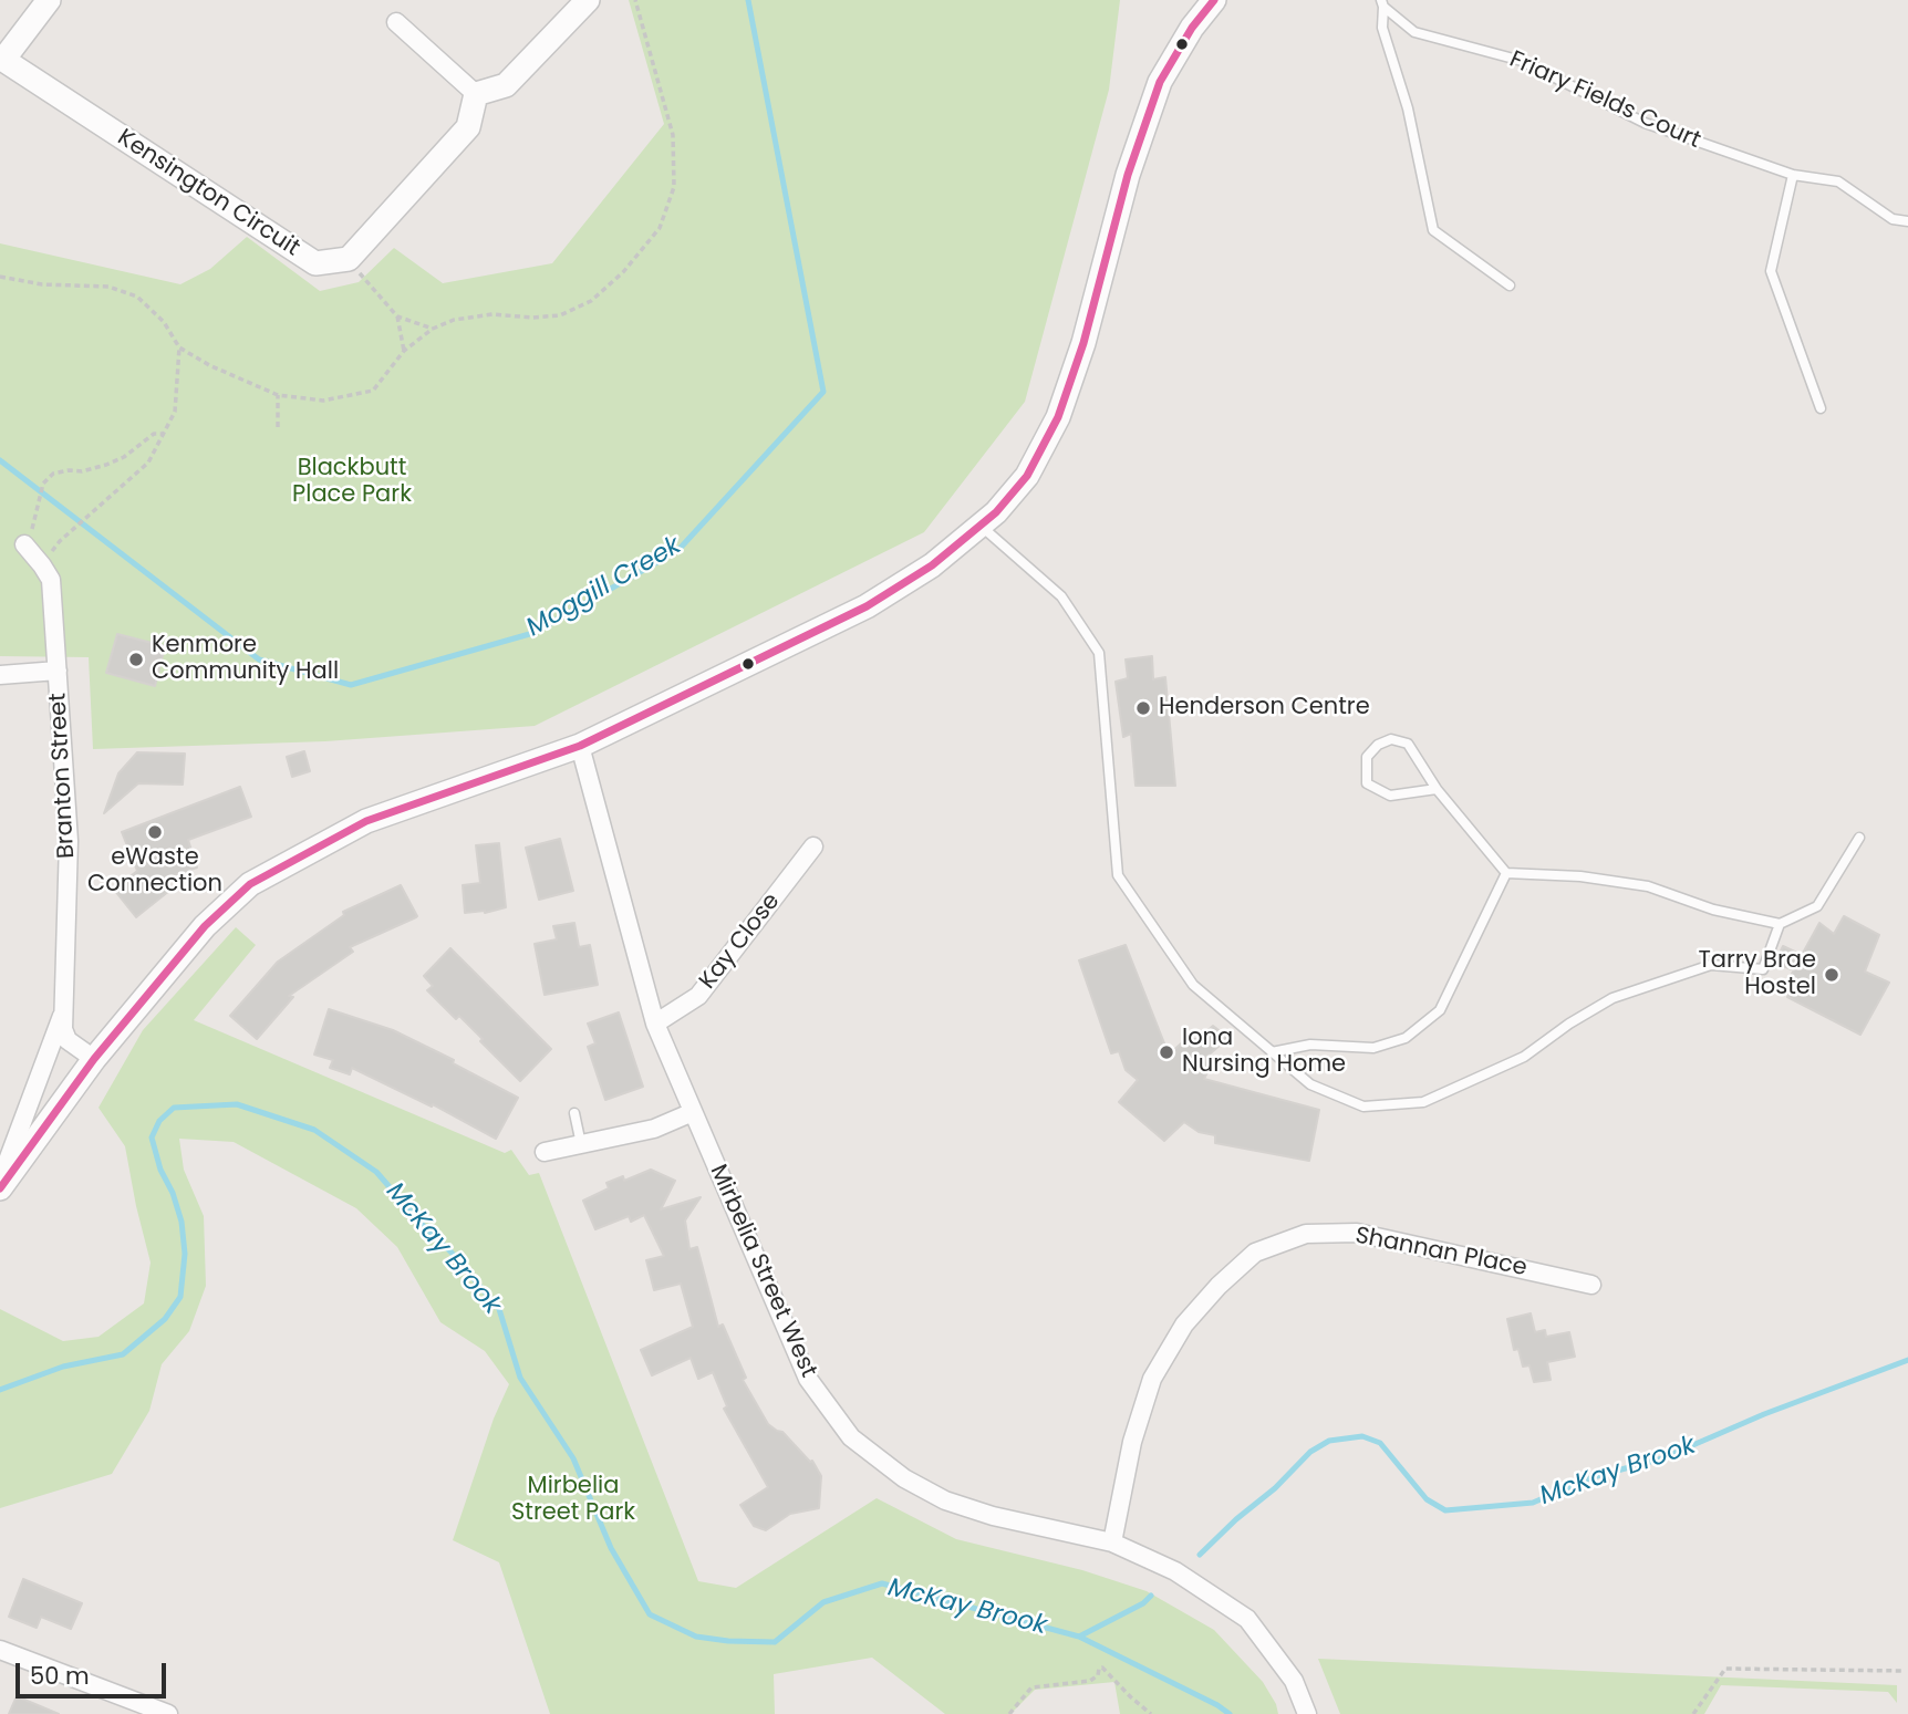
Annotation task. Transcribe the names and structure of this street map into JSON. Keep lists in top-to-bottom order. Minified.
{"streets":{"main road":["Kensington Circuit"],"street":["Branton Street","Kay Close","Shannan Place","Mirbelia Street West"],"lane":["Friary Fields Court"]},"crossings":[["Kay Close","Mirbelia Street West"],["Shannan Place","Mirbelia Street West"]],"water":["Moggill Creek","McKay Brook"],"parks":["Blackbutt Place Park","Mirbelia Street Park"],"places":["Kenmore Community Hall","Henderson Centre","eWaste Connection","Tarry Brae Hostel","Iona Nursing Home"],"scale_bar":"50 m"}
